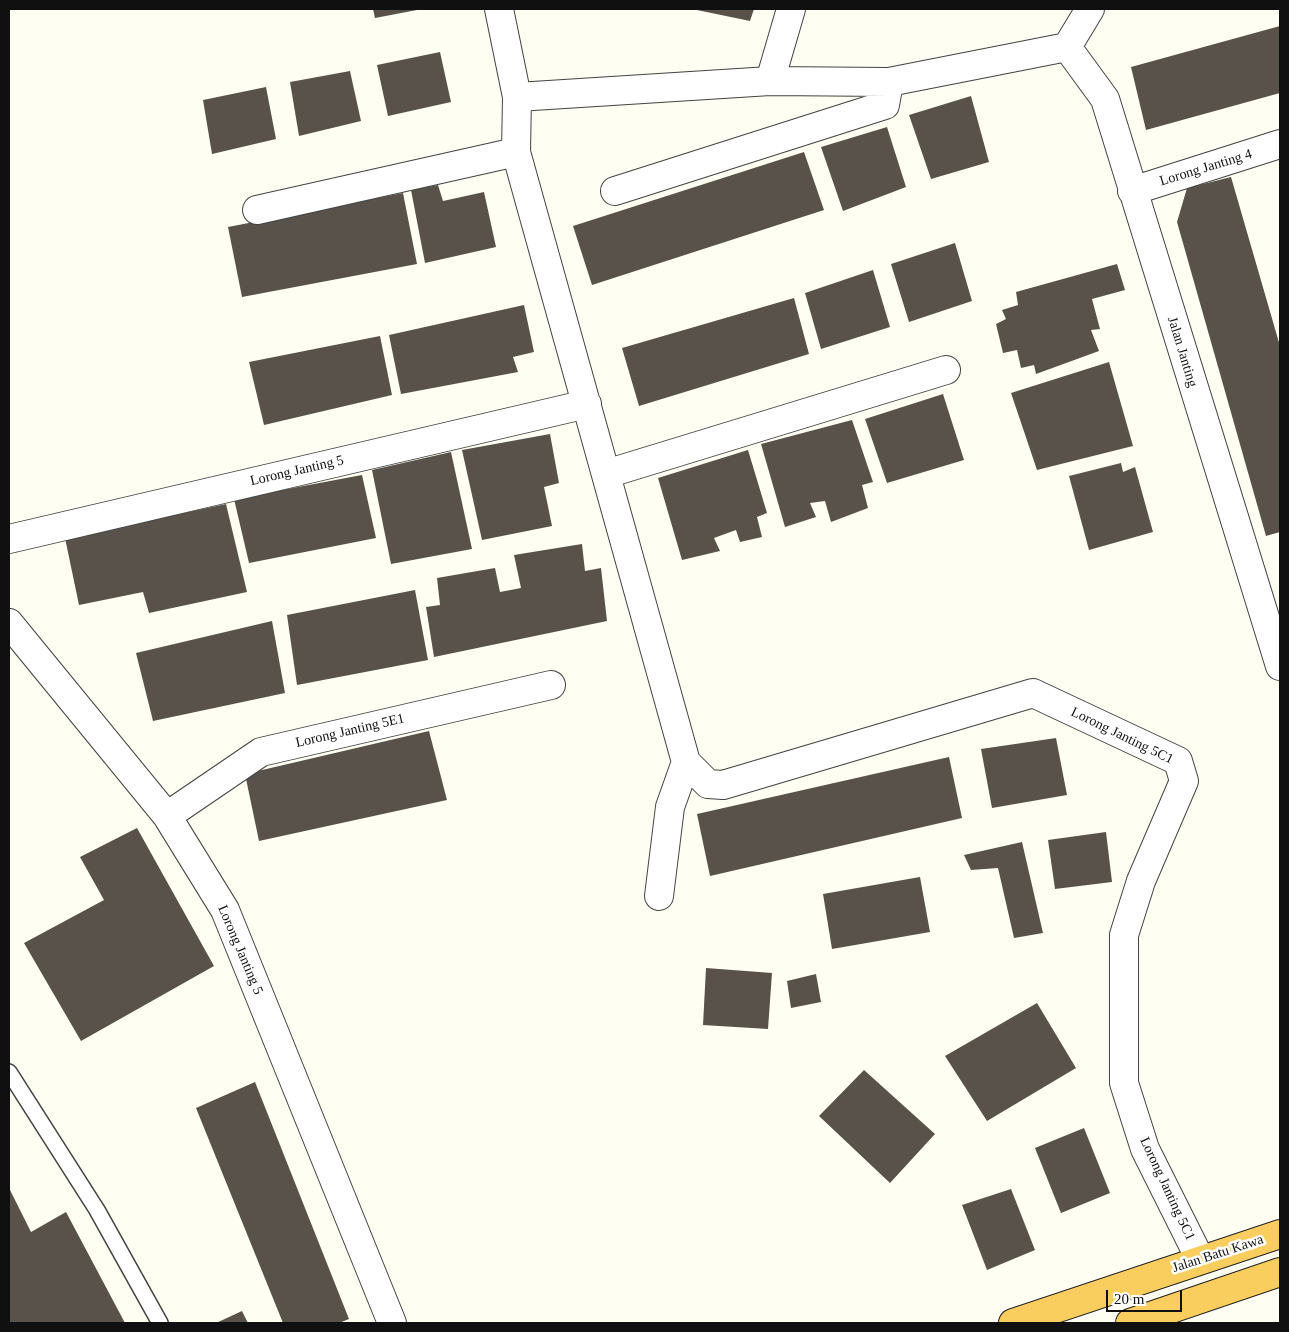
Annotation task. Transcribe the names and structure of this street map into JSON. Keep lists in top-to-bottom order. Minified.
{"streets":{"highway":["Jalan Batu Kawa"],"street":["Lorong Janting 4","Jalan Janting","Lorong Janting 5","Lorong Janting 5E1","Lorong Janting 5C1"]},"crossings":[["Lorong Janting 4","Jalan Janting"],["Lorong Janting 5","Lorong Janting 5E1"],["Lorong Janting 5C1","Jalan Batu Kawa"]],"scale_bar":"20 m"}
